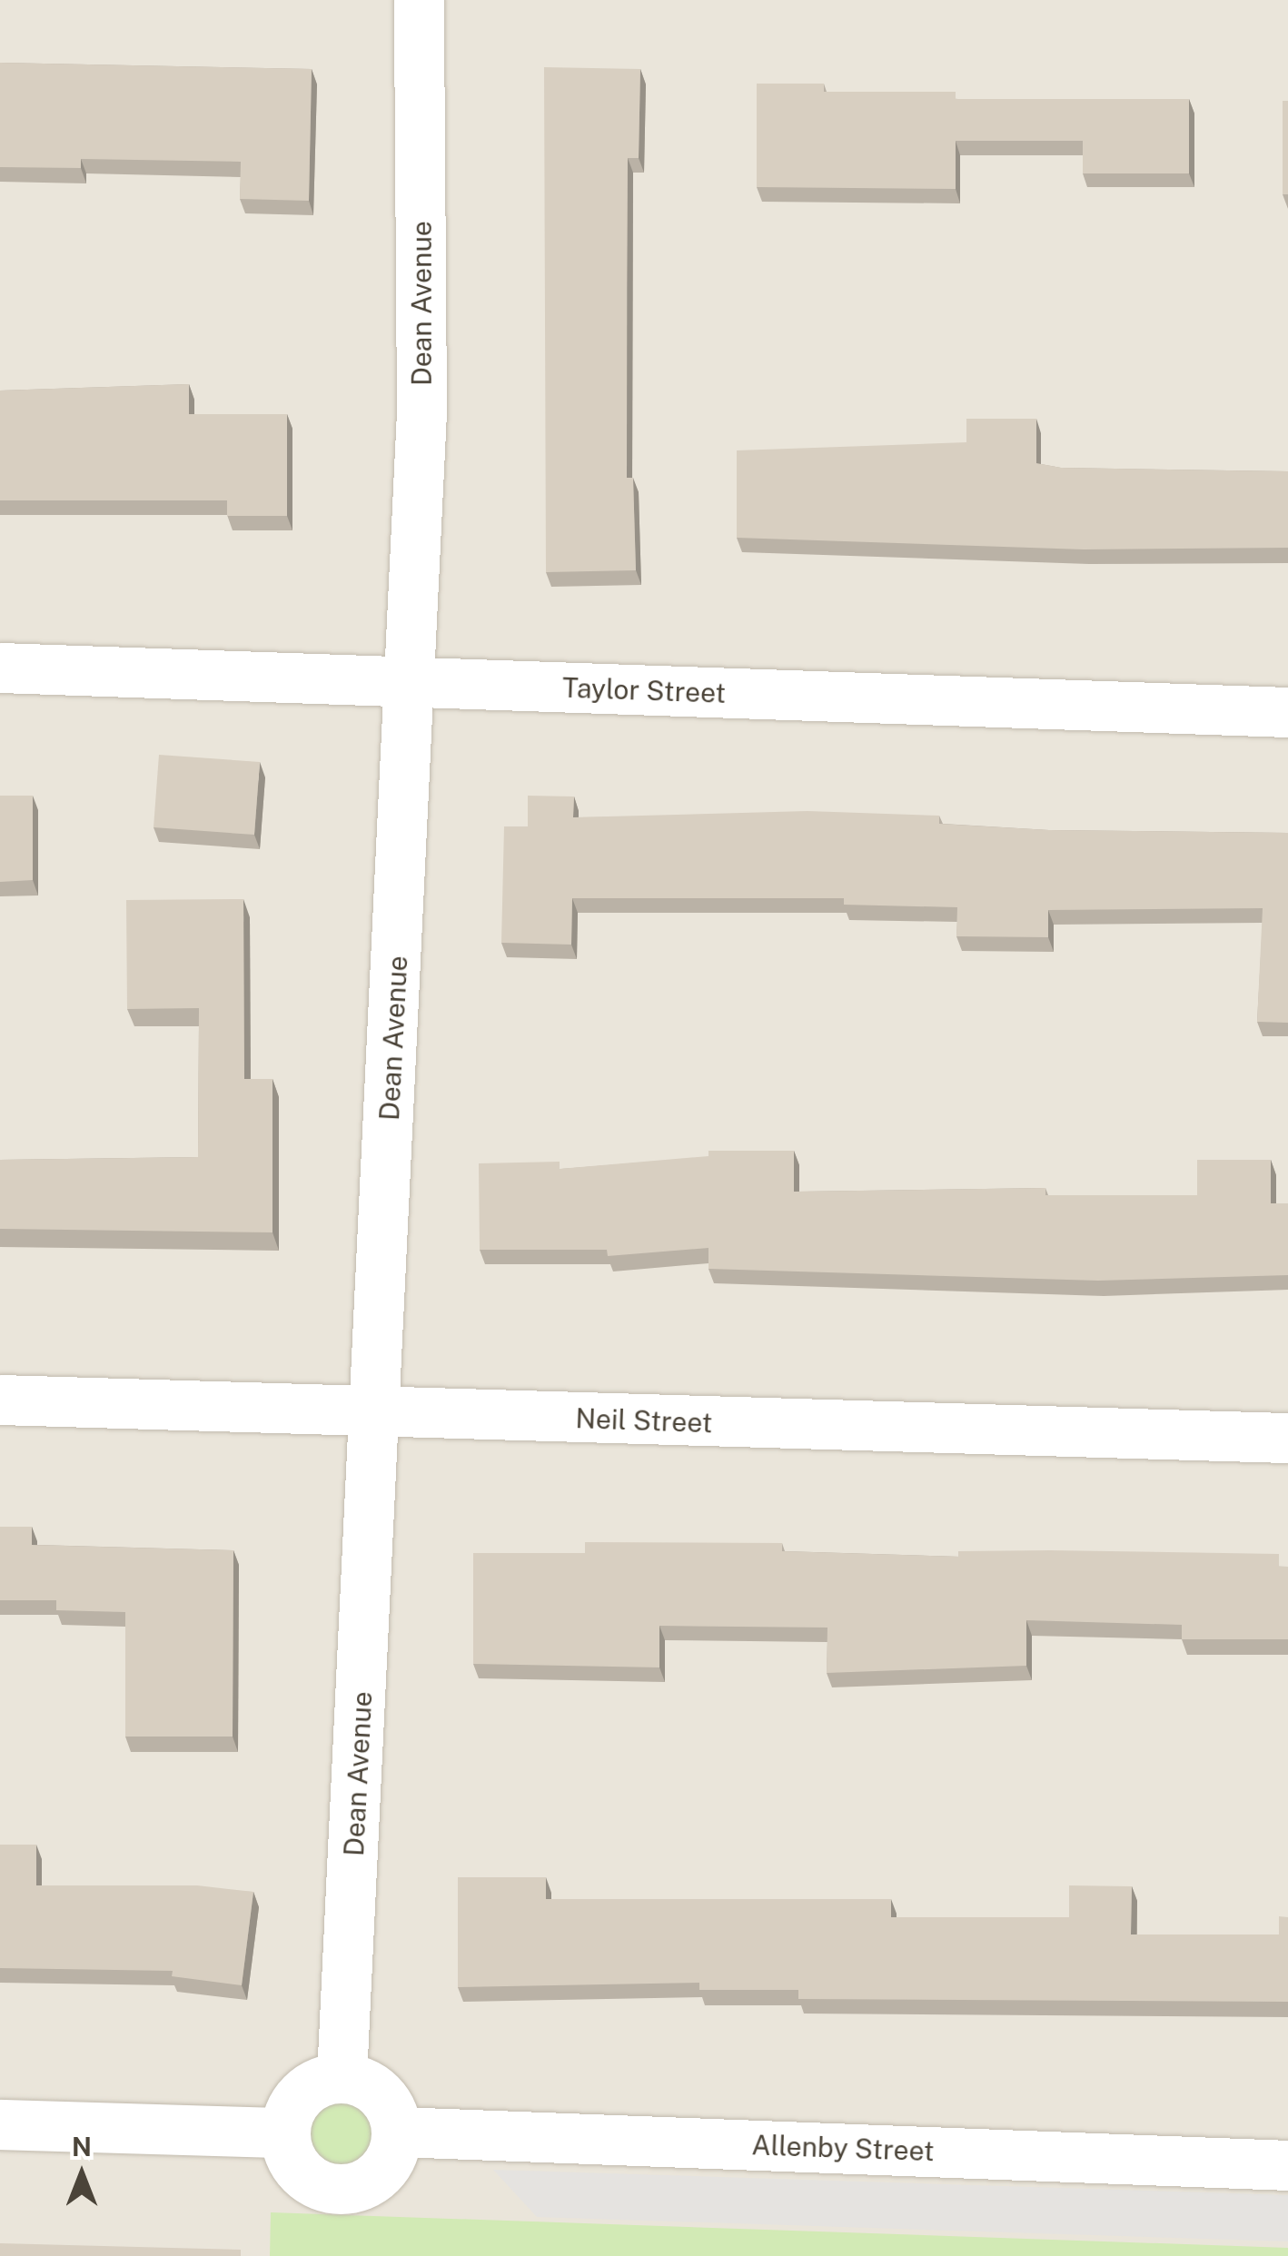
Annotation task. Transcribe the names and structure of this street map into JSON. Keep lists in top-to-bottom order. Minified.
{"streets":{"street":["Dean Avenue","Taylor Street","Neil Street","Allenby Street"]},"crossings":[["Dean Avenue","Taylor Street"],["Dean Avenue","Neil Street"],["Dean Avenue","Allenby Street"]],"north":"top"}
